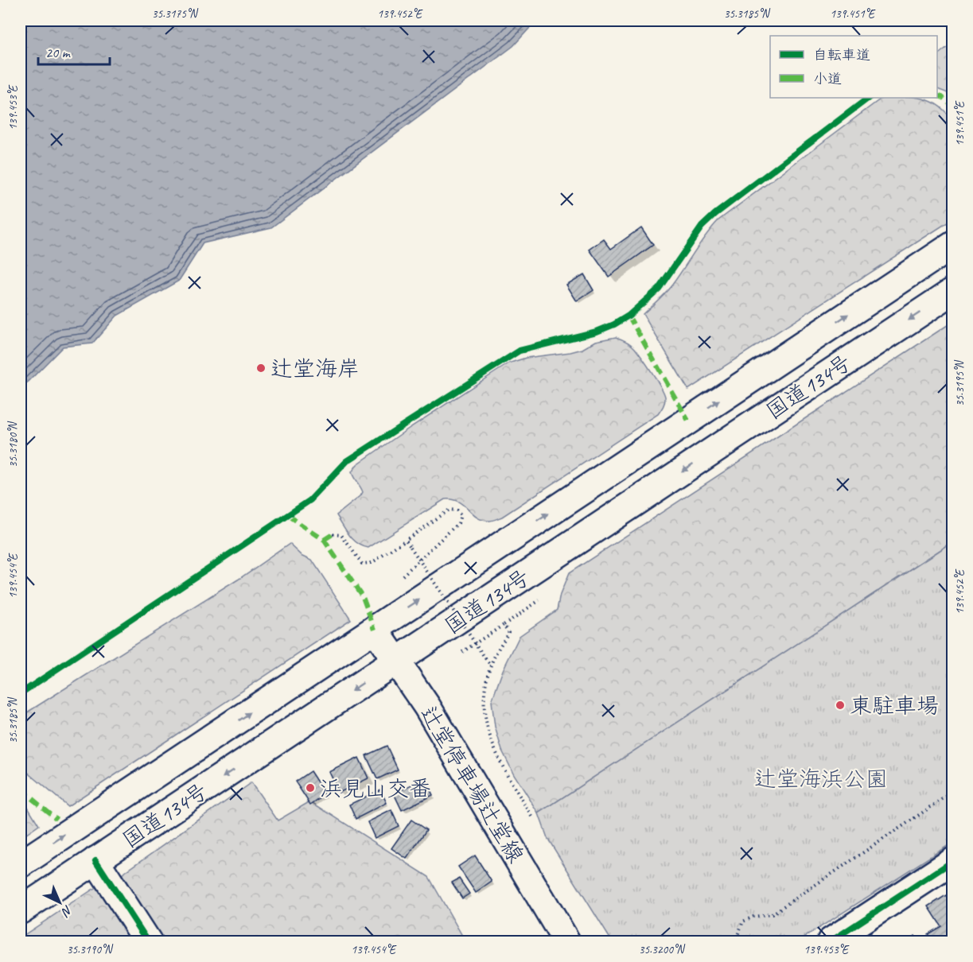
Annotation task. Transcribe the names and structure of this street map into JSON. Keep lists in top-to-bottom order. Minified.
{"streets":{"main road":["国道134号","辻堂停車場辻堂線"]},"crossings":[["国道134号","辻堂停車場辻堂線"]],"parks":["辻堂海浜公園"],"places":["辻堂海岸","東駐車場","浜見山交番"],"legend":["自転車道","小道"],"scale_bar":"20 m","north":"bottom right","coordinates":["35.3175°N","139.452°E","35.3185°N","139.451°E","139.453°E","35.3195°N","35.3180°N","139.454°E","35.3190°N","35.3200°N"]}
